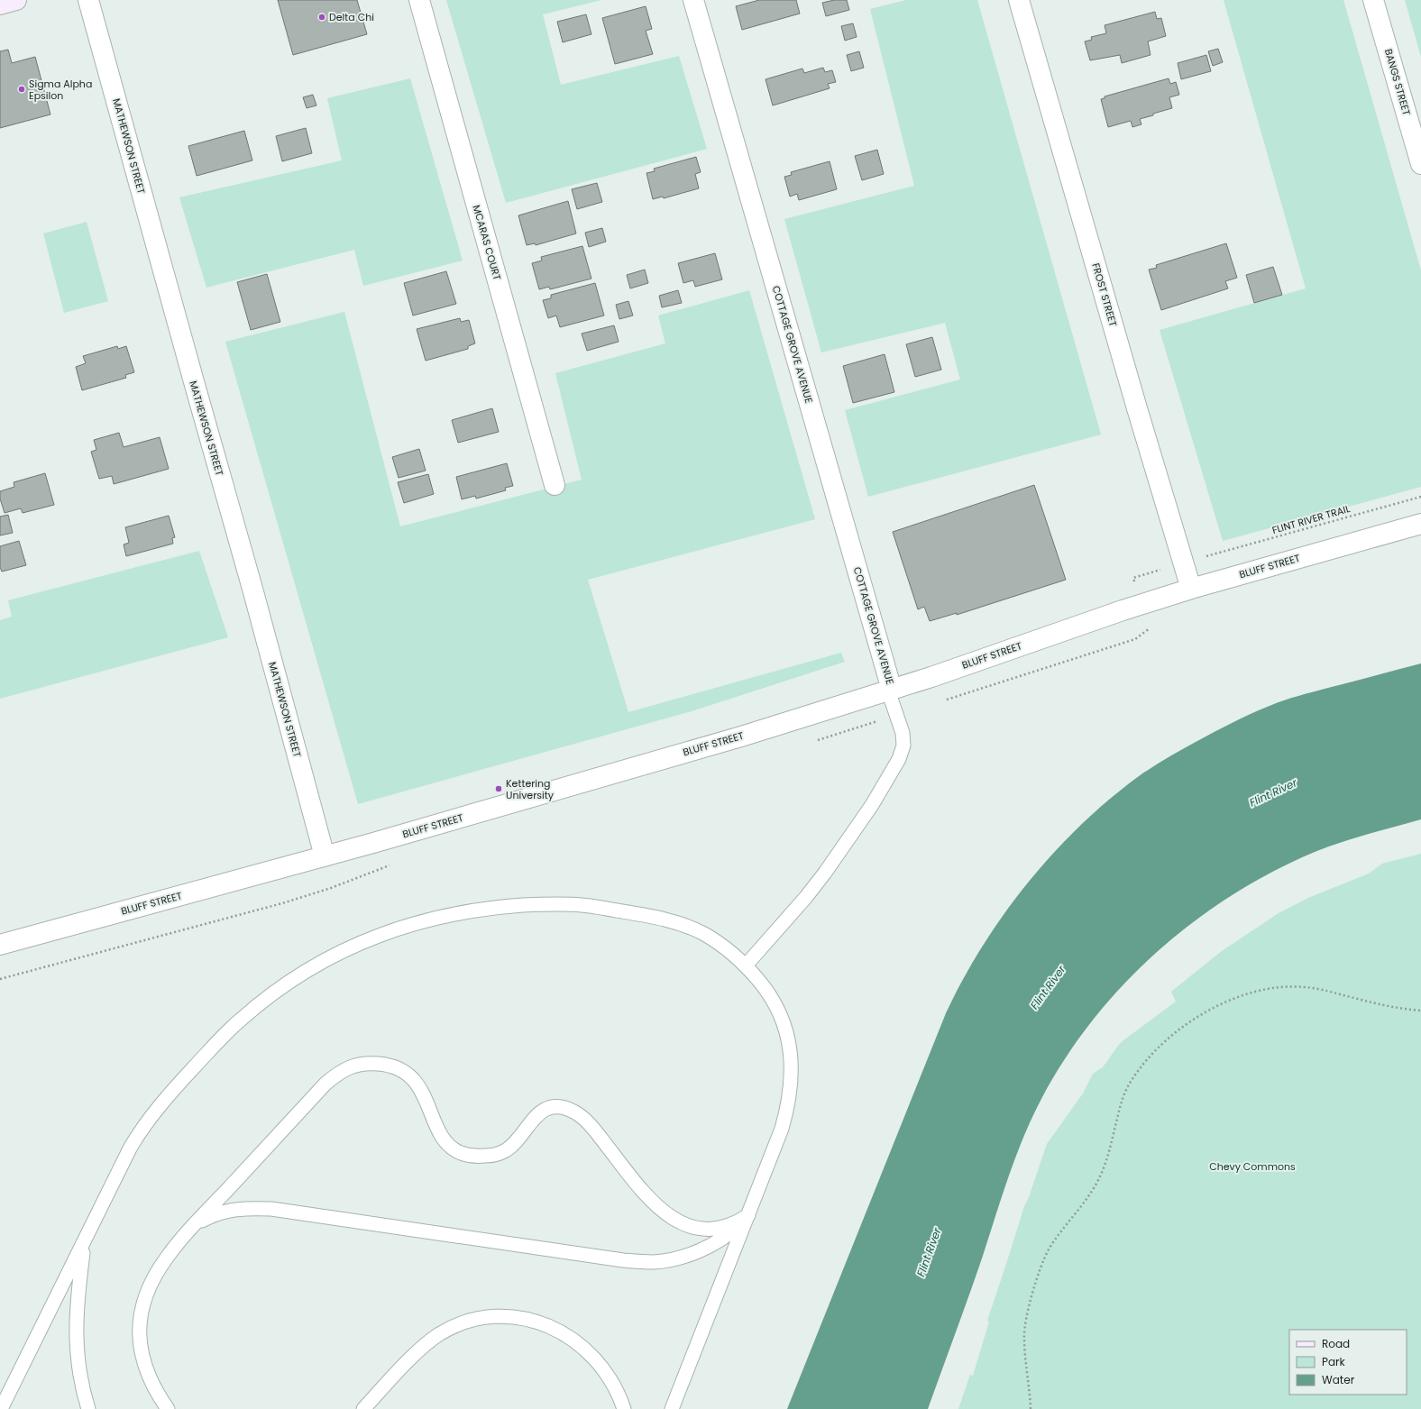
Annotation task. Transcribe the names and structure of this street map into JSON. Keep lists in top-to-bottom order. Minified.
{"streets":{"street":["BANGS STREET","MATHEWSON STREET","MCARAS COURT","FROST STREET","COTTAGE GROVE AVENUE","BLUFF STREET"],"path":["FLINT RIVER TRAIL"]},"crossings":[["MATHEWSON STREET","BLUFF STREET"],["FROST STREET","BLUFF STREET"],["COTTAGE GROVE AVENUE","BLUFF STREET"]],"water":["Flint River"],"parks":["Chevy Commons"],"places":["Delta Chi","Sigma Alpha Epsilon","Kettering University"],"legend":["Road","Park","Water"]}
